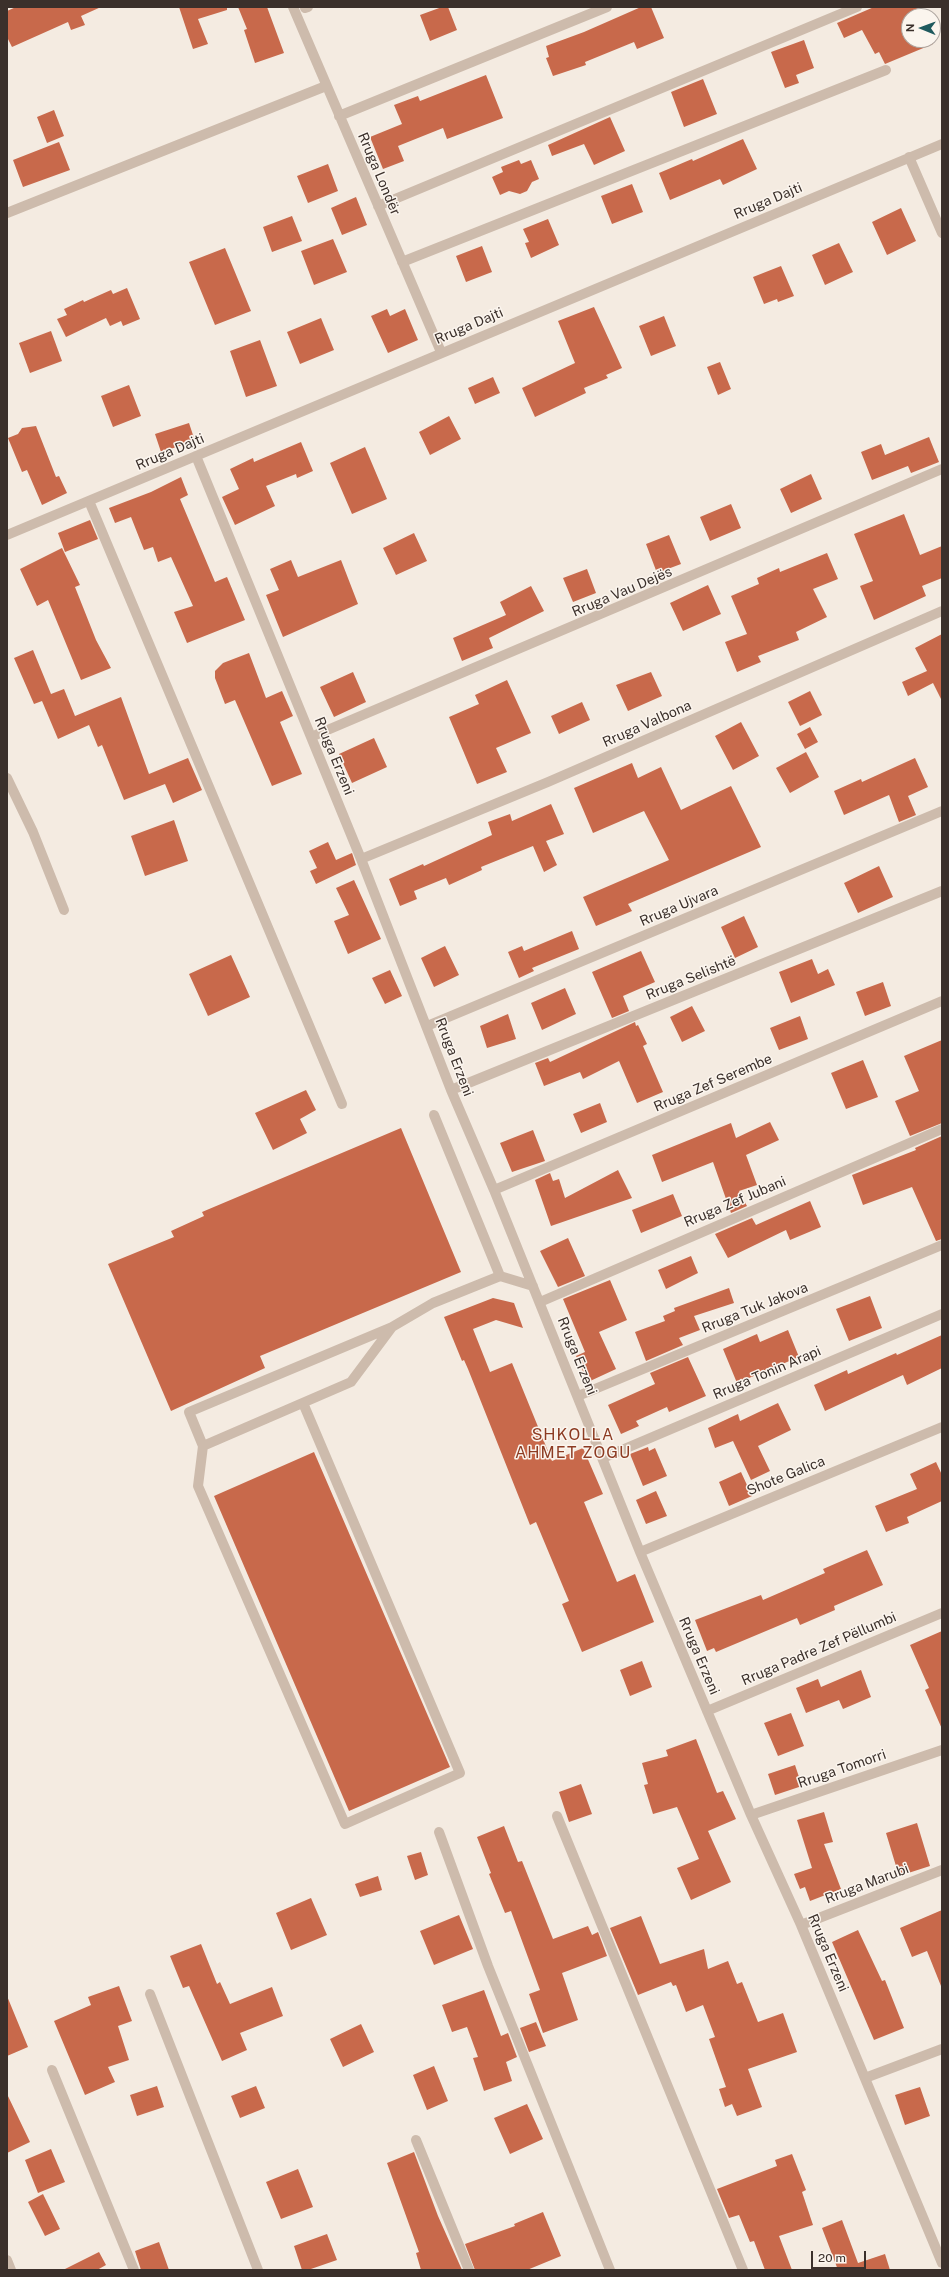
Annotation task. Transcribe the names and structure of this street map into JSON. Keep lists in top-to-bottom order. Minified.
{"streets":{"street":["Rruga Londër","Rruga Dajti","Rruga Vau Dejës","Rruga Valbona","Rruga Erzeni","Rruga Ujvara","Rruga Selishtë","Rruga Zef Serembe","Rruga Zef Jubani","Rruga Tuk Jakova","Rruga Tonin Arapi","Shote Galica","Rruga Padre Zef Pëllumbi","Rruga Tomorri","Rruga Marubi"]},"crossings":[["Rruga Londër","Rruga Dajti"],["Rruga Dajti","Rruga Erzeni"],["Rruga Vau Dejës","Rruga Erzeni"],["Rruga Valbona","Rruga Erzeni"],["Rruga Erzeni","Rruga Ujvara"],["Rruga Erzeni","Rruga Selishtë"],["Rruga Erzeni","Rruga Zef Serembe"],["Rruga Erzeni","Rruga Zef Jubani"],["Rruga Erzeni","Rruga Tuk Jakova"],["Rruga Erzeni","Rruga Tonin Arapi"],["Rruga Erzeni","Shote Galica"],["Rruga Erzeni","Rruga Padre Zef Pëllumbi"],["Rruga Erzeni","Rruga Tomorri"],["Rruga Erzeni","Rruga Marubi"]],"districts":["SHKOLLA AHMET ZOGU"],"scale_bar":"20 m","north":"left"}
